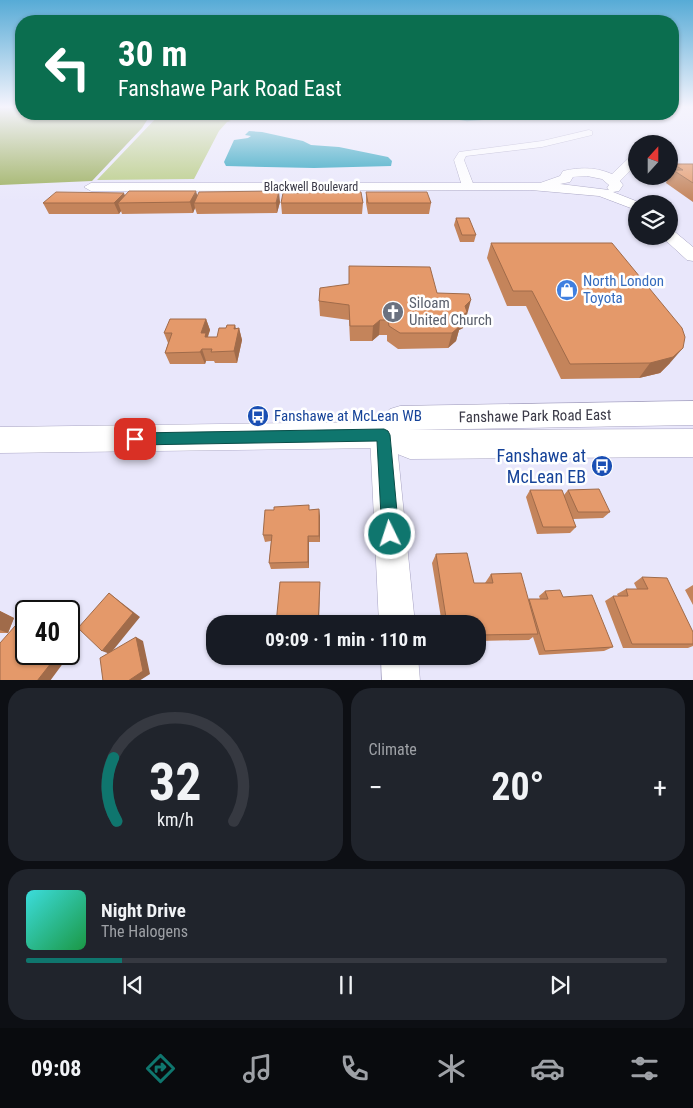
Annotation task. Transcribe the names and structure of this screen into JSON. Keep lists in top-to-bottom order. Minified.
{"streets":{"main road":["Fanshawe Park Road East"],"street":["Blackwell Boulevard"]},"places":{"shop":["North London Toyota"],"church":["Siloam United Church"],"bus stop":["Fanshawe at McLean WB","Fanshawe at McLean EB"]},"north":"top","page":{"turn":["30 m","Fanshawe Park Road East"],"limit":"40","trip":"09:09 · 1 min · 110 m","tile":"Climate","heat":["−","20°","+"],"song":["Night Drive","The Halogens"],"tabs":"09:08","gauge":["32","km/h"]}}
